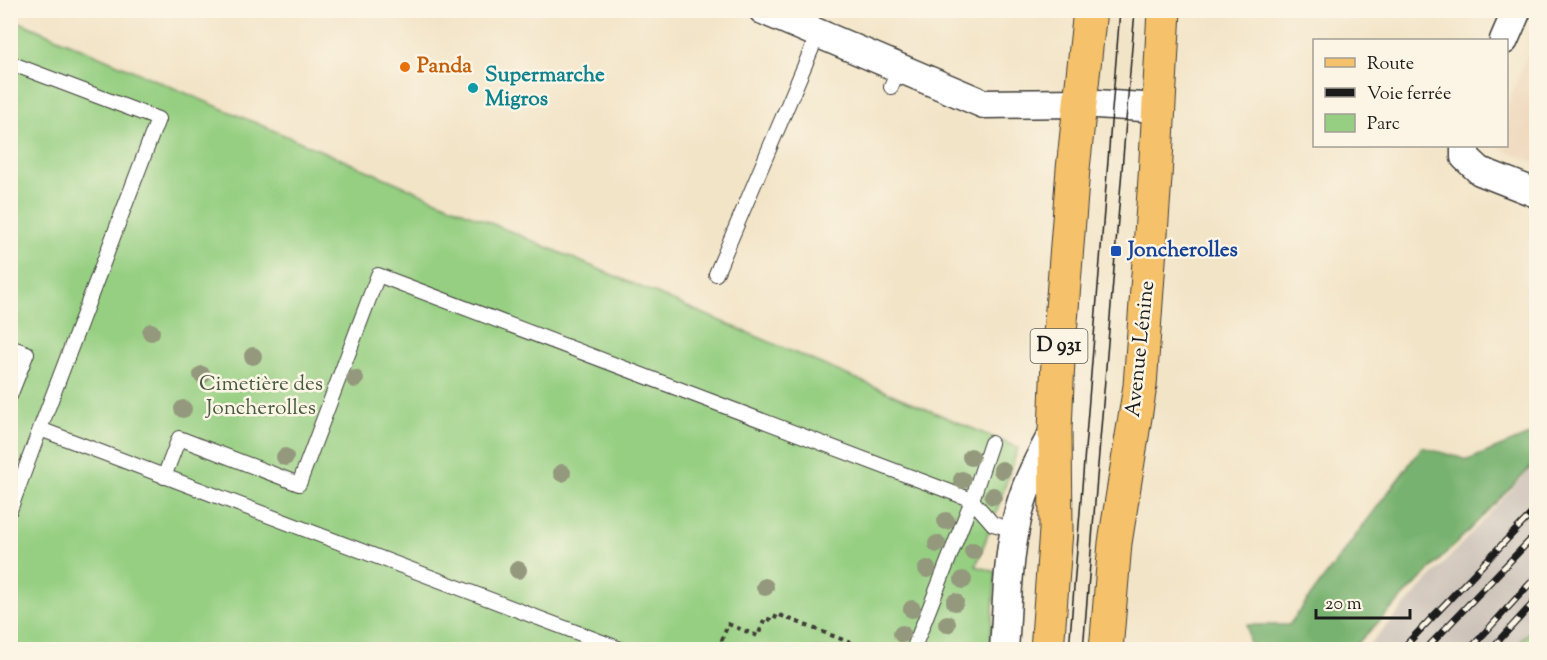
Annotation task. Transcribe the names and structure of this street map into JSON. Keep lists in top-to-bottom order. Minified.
{"streets":{"main road":["D 931","Avenue Lénine"]},"parks":["Cimetière des Joncherolles"],"places":{"other":["Panda","Supermarche Migros"],"transit":["Joncherolles"]},"legend":["Route","Voie ferrée","Parc"],"scale_bar":"20 m"}
